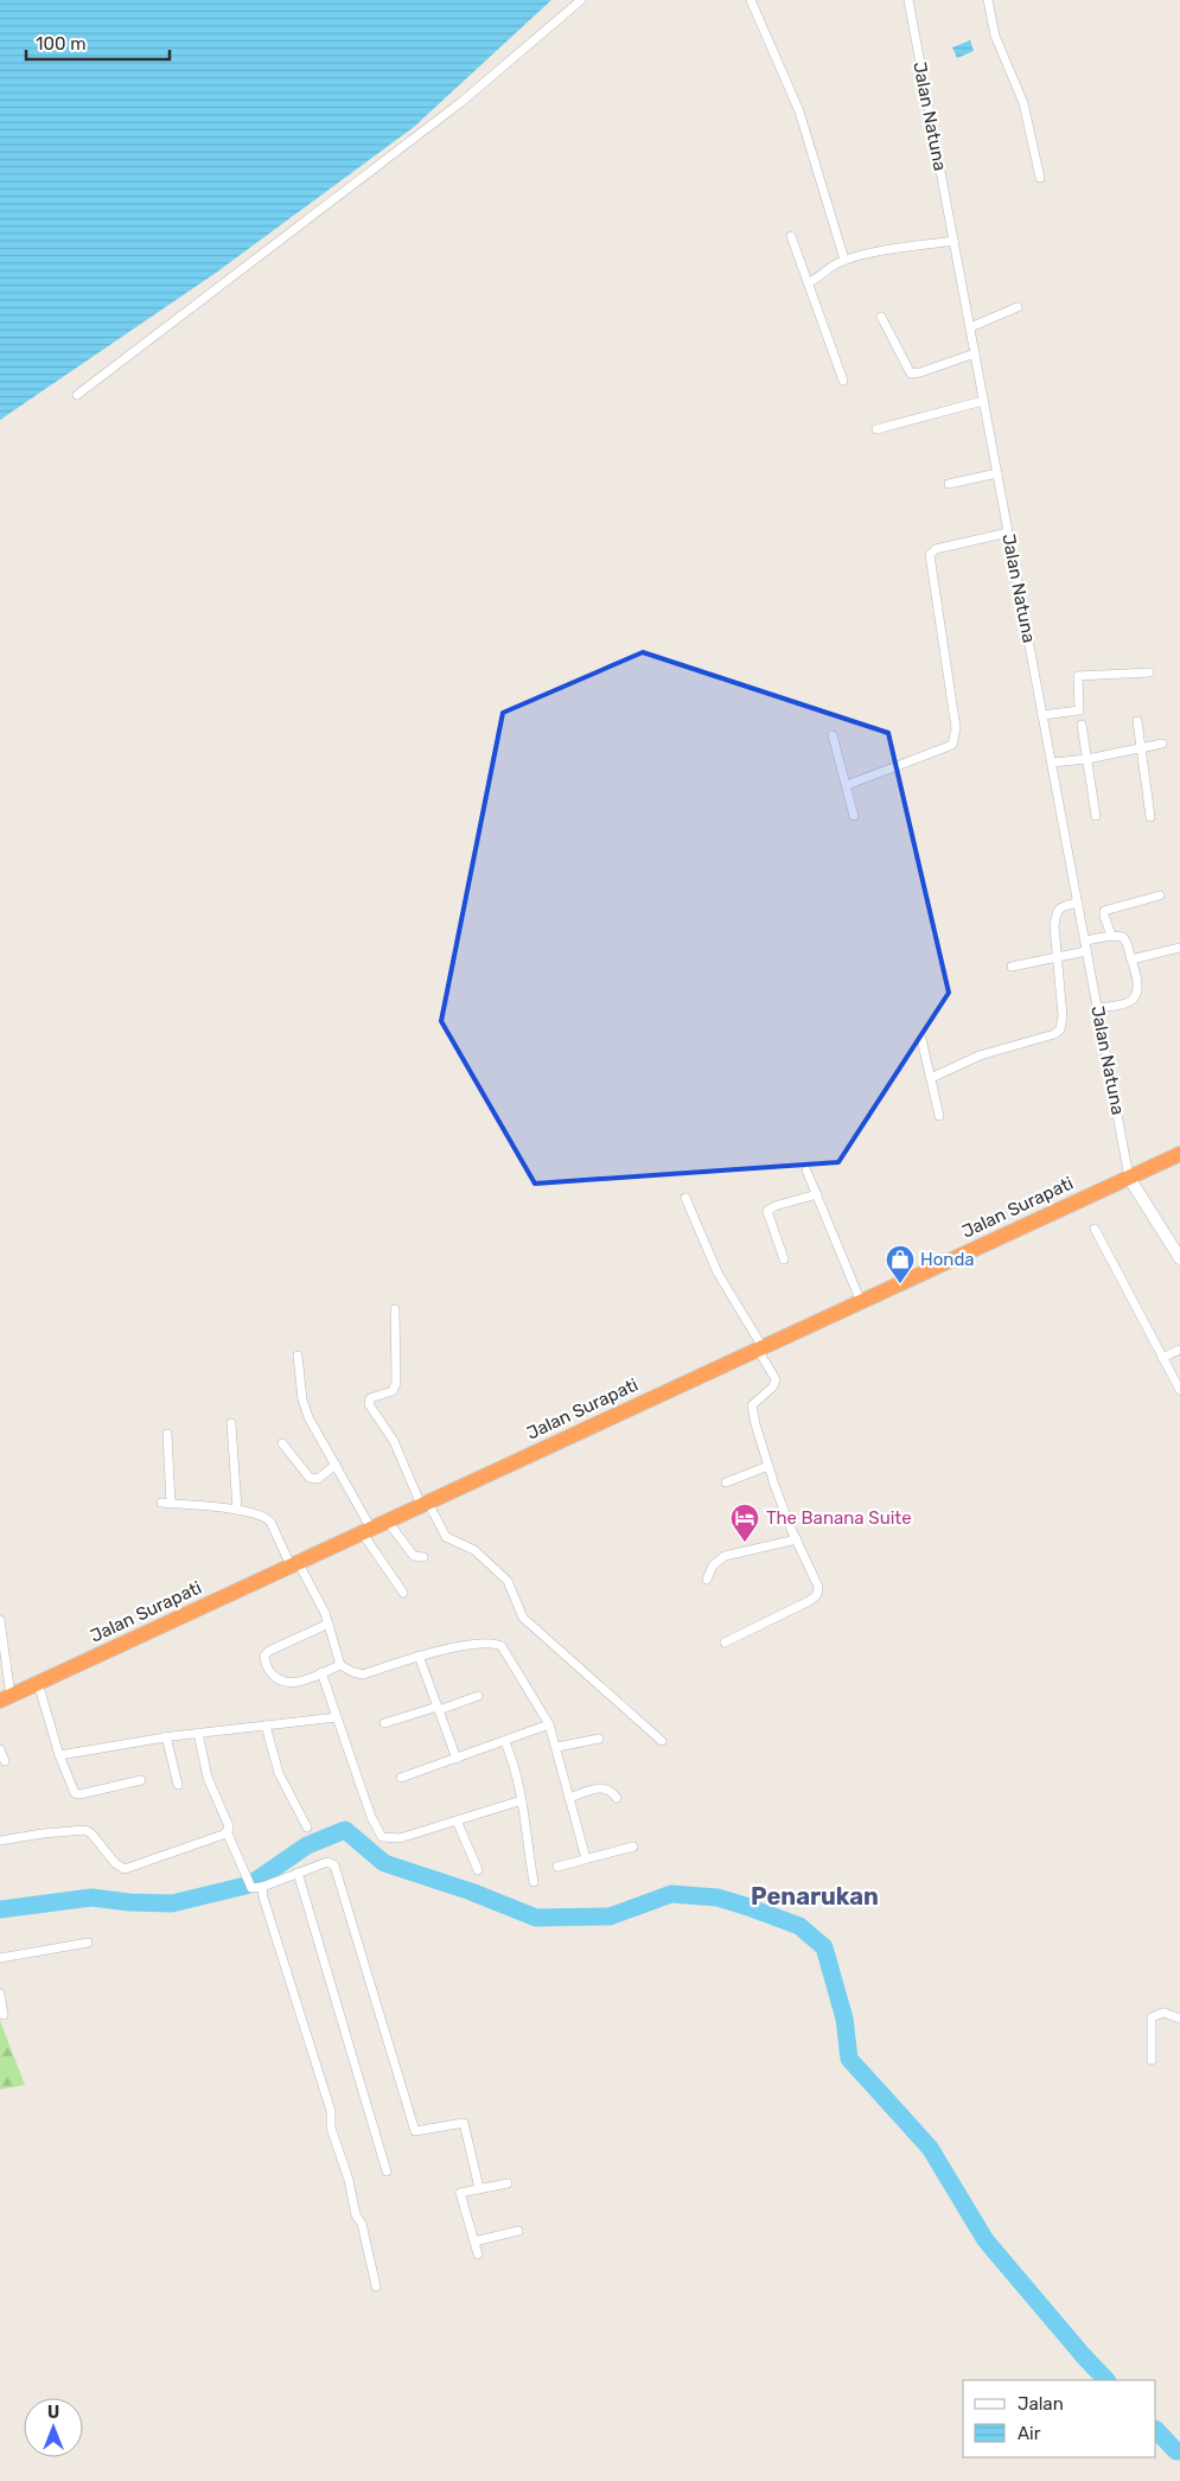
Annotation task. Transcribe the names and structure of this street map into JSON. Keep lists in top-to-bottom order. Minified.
{"streets":{"highway":["Jalan Surapati"],"street":["Jalan Natuna"]},"crossings":[["Jalan Natuna","Jalan Surapati"]],"districts":["Penarukan"],"places":{"shop":["Honda"],"hotel":["The Banana Suite"]},"legend":["Jalan","Air"],"scale_bar":"100 m","north":"top"}
